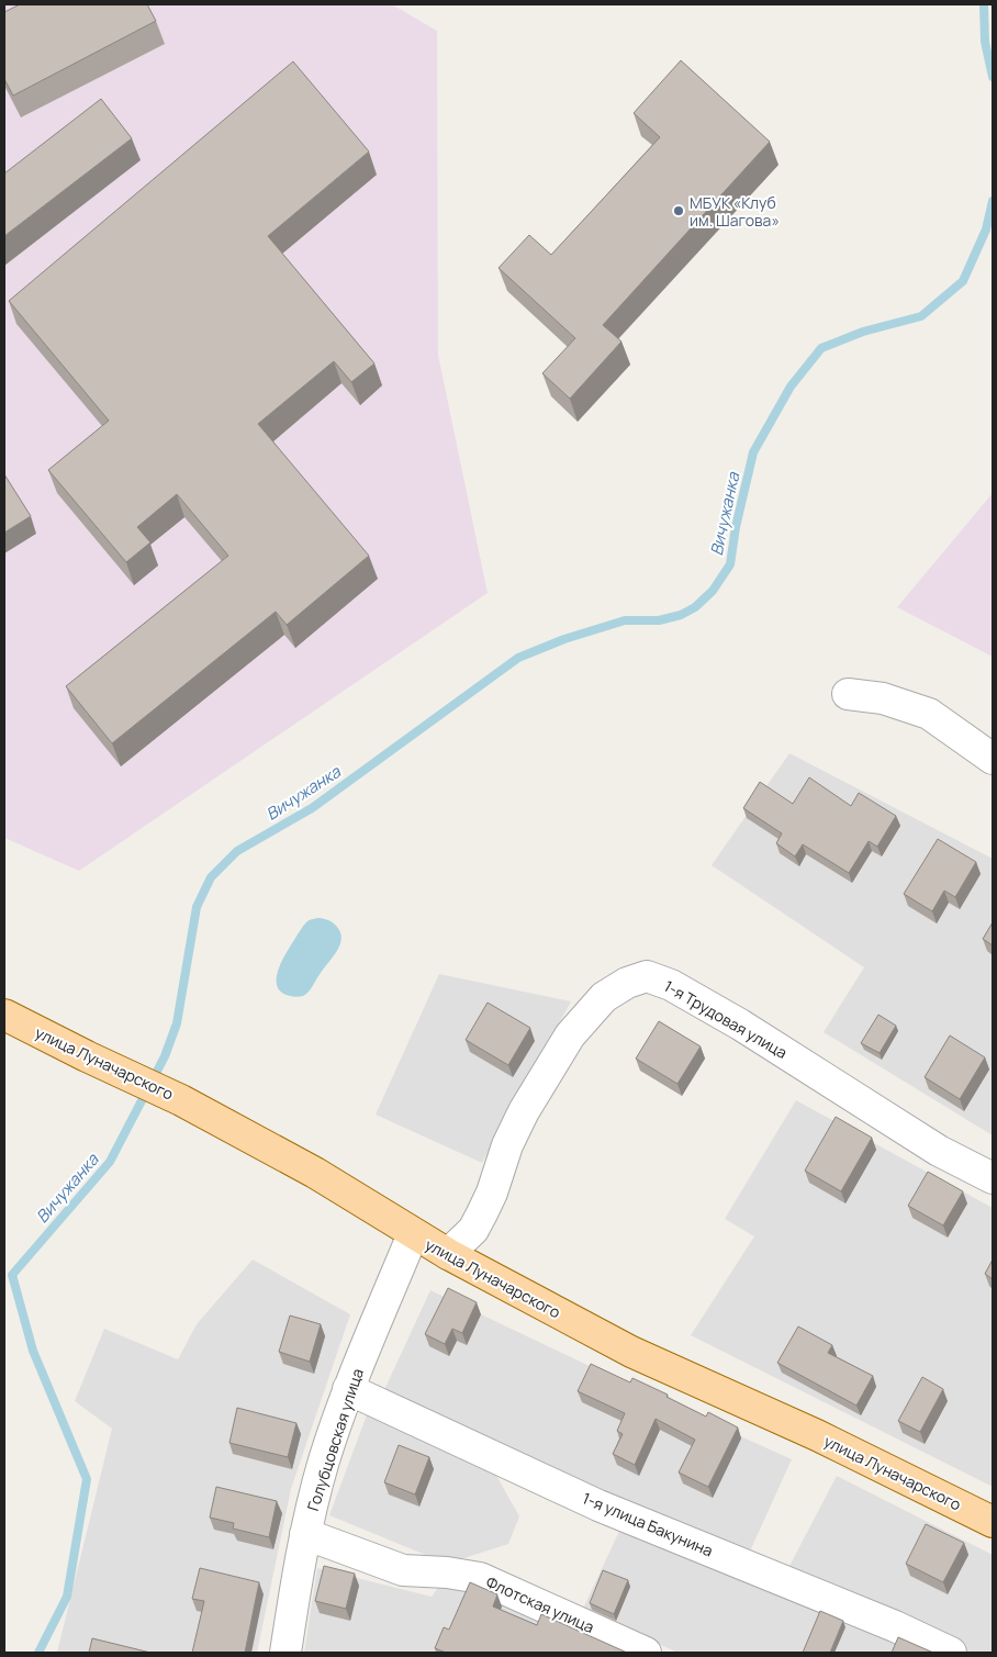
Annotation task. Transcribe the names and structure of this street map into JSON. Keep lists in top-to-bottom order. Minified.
{"streets":{"main road":["улица Луначарского"],"street":["1-я Трудовая улица","Голубцовская улица","1-я улица Бакунина","Флотская улица"]},"crossings":[["1-я Трудовая улица","улица Луначарского"],["улица Луначарского","Голубцовская улица"],["Голубцовская улица","1-я улица Бакунина"],["Голубцовская улица","Флотская улица"]],"water":["Вичужанка"],"places":["МБУК «Клуб им. Шагова»"]}
